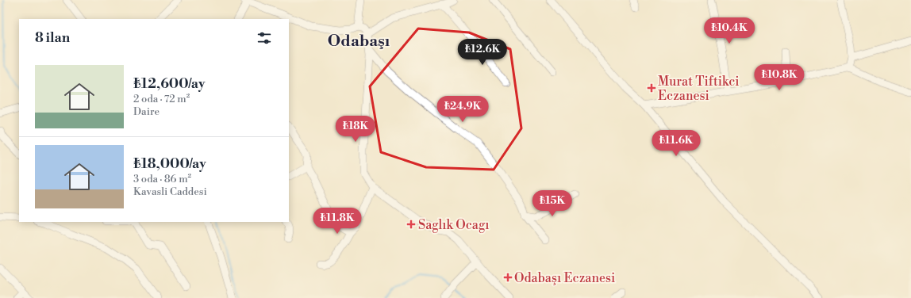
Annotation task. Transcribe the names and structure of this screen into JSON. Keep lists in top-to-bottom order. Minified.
{"districts":["Odabaşı"],"places":{"health":["Murat Tiftikci Eczanesi","Saglık Ocagı","Odabaşı Eczanesi"]},"page":{"price":["₺10.4K","₺12.6K","₺10.8K","₺24.9K","₺18K","₺11.6K","₺15K","₺11.8K"],"heading":"8 ilan","list":[{"name":"₺12,600/ay","note":"2 oda · 72 m² · Daire"},{"name":"₺18,000/ay","note":"3 oda · 86 m² · Kavasli Caddesi"}]}}
